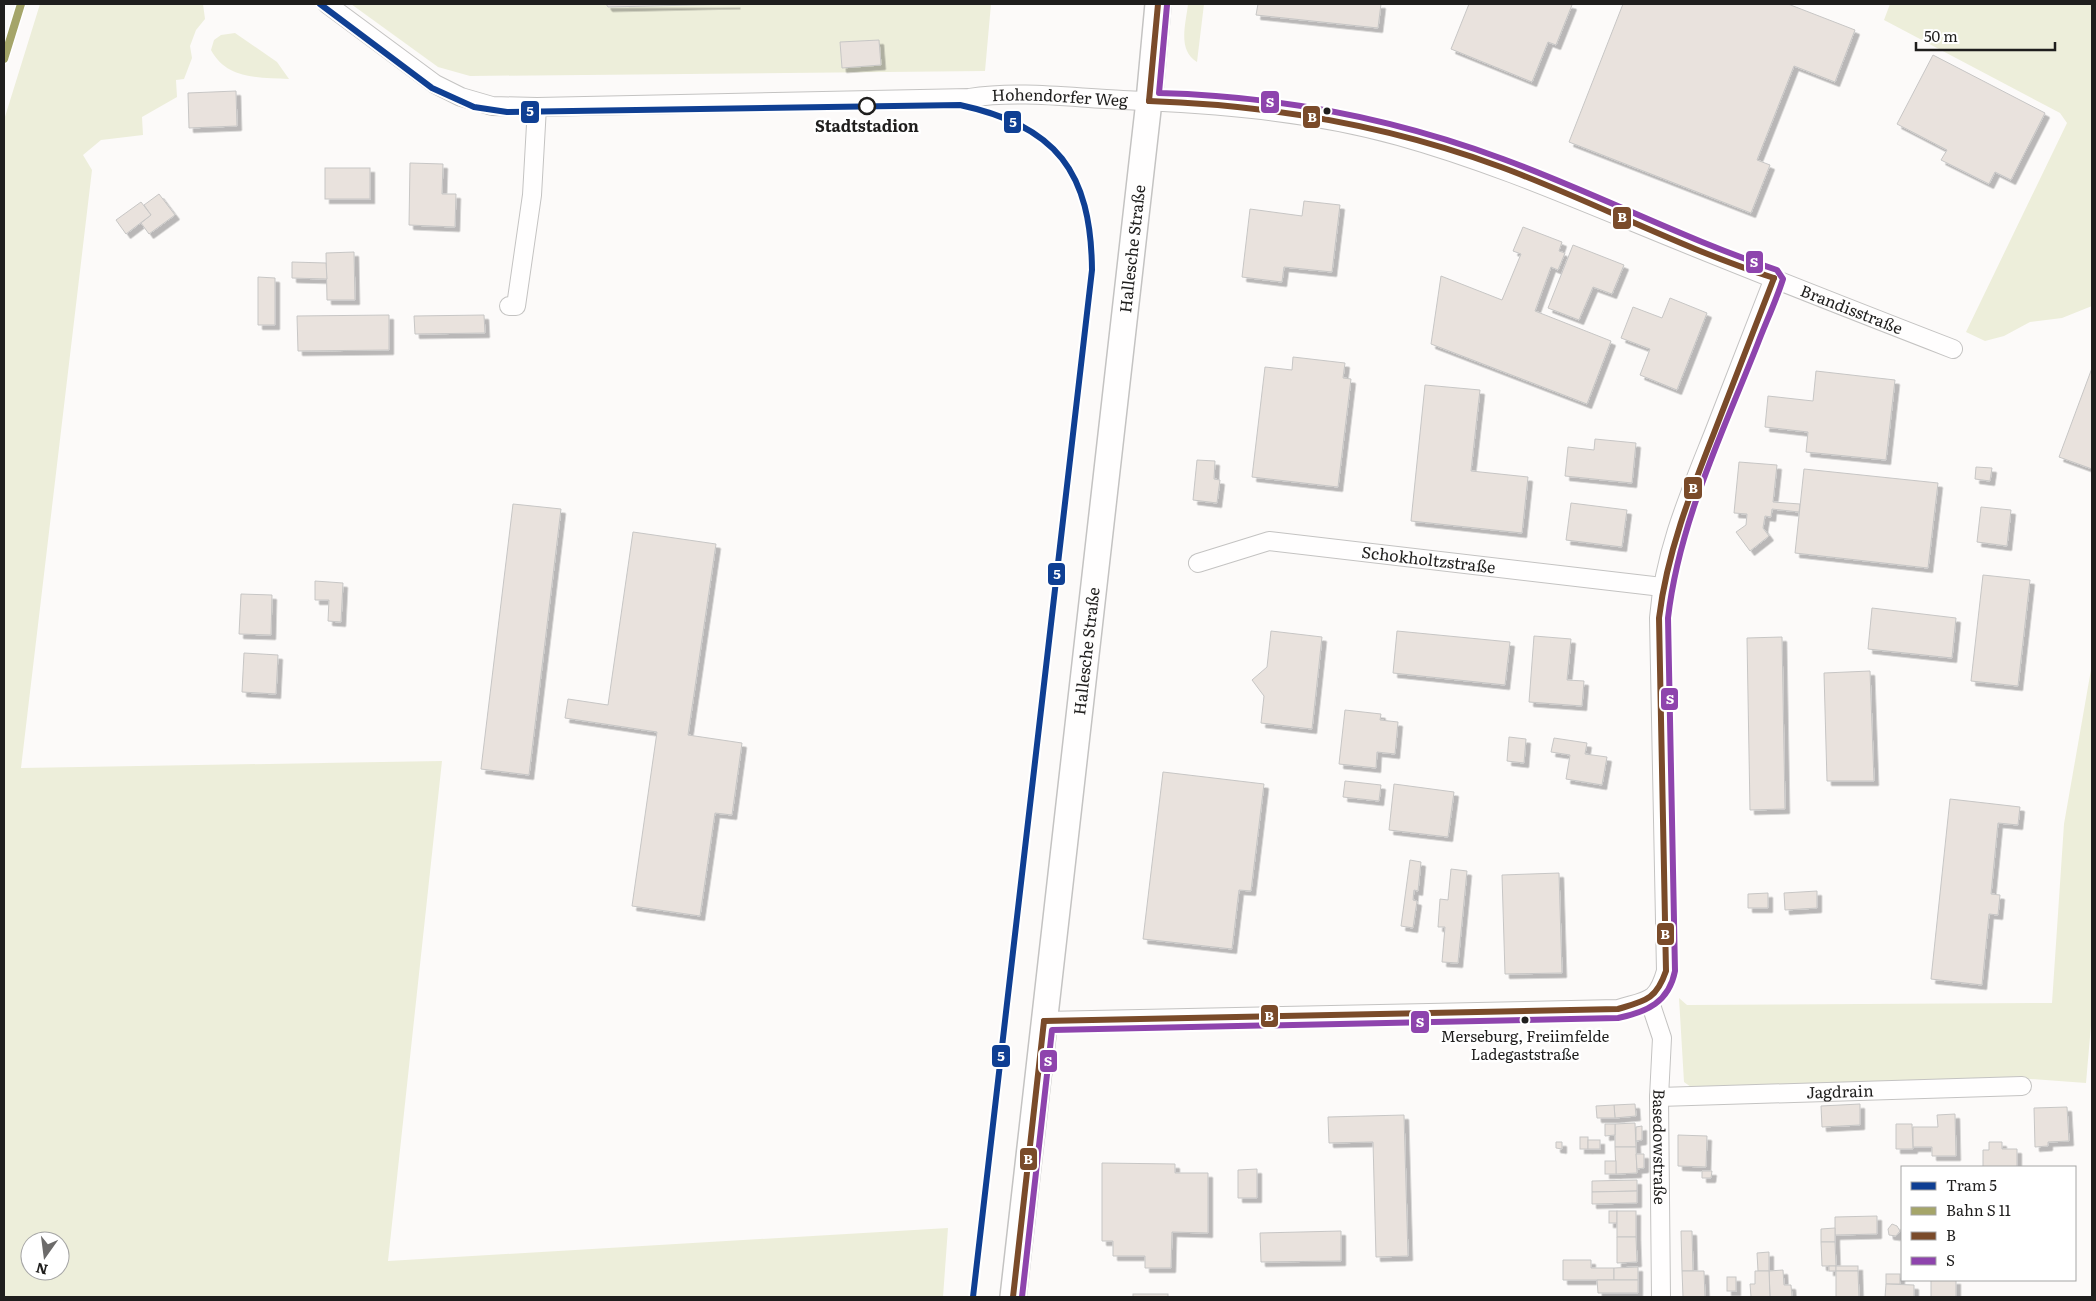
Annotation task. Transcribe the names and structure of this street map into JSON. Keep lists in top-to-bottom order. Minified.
{"streets":{"street":["Hohendorfer Weg","Hallesche Straße","Brandisstraße","Schokholtzstraße","Jagdrain","Basedowstraße"]},"crossings":[["Hohendorfer Weg","Hallesche Straße"],["Hohendorfer Weg","Brandisstraße"],["Hallesche Straße","Brandisstraße"],["Jagdrain","Basedowstraße"]],"places":["Stadtstadion","Merseburg, Freiimfelde Ladegaststraße"],"lines":["tram line 5","transit line B","transit line S"],"legend":["Tram 5","Bahn S 11","B","S"],"scale_bar":"50 m","north":"bottom"}
